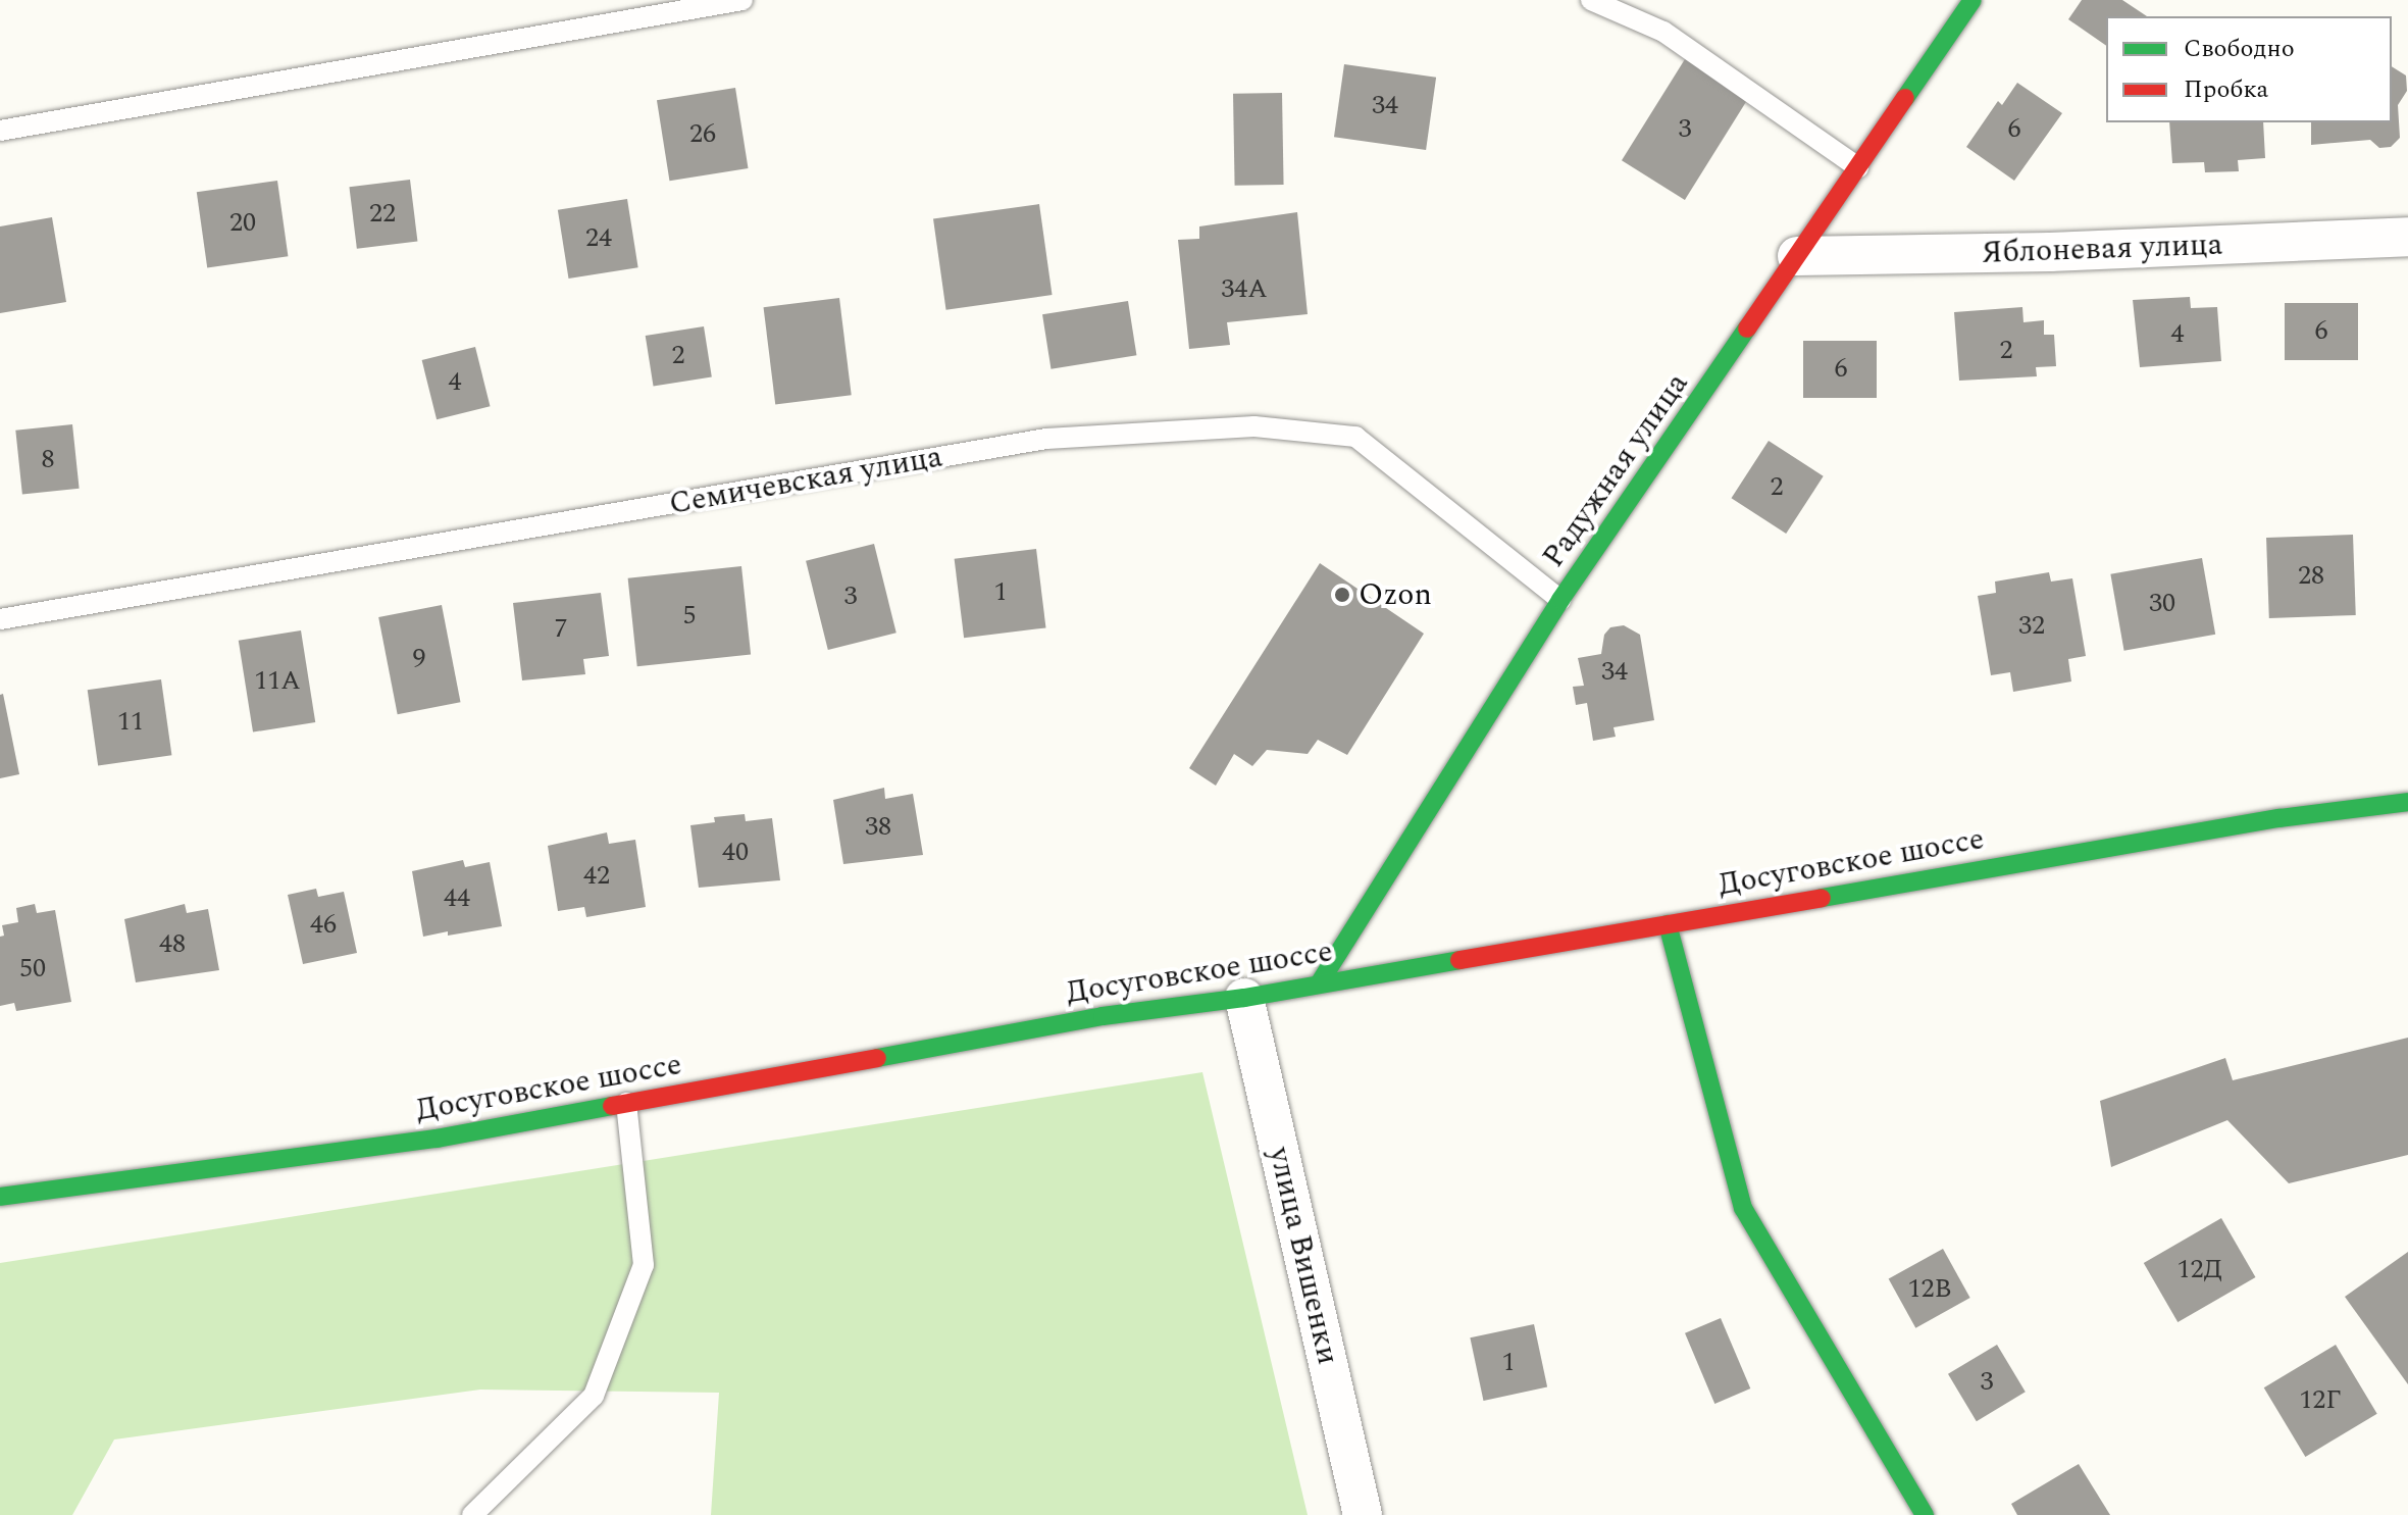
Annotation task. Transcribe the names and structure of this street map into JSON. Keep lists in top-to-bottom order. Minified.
{"streets":{"main road":["Радужная улица","Досуговское шоссе"],"street":["Яблоневая улица","улица Вишенки"],"lane":["Семичевская улица"]},"crossings":[["Яблоневая улица","Радужная улица"],["Радужная улица","Семичевская улица"],["Радужная улица","Досуговское шоссе"],["Досуговское шоссе","улица Вишенки"]],"places":["Ozon"],"house_numbers":["34","3","6","26","22","20","24","34А","6","4","2","2","6","4","8","2","28","1","3","30","5","32","7","9","34","11А","11","38","40","42","44","46","48","50","12Д","12В","1","3","12Г"],"legend":["Свободно","Пробка"]}
